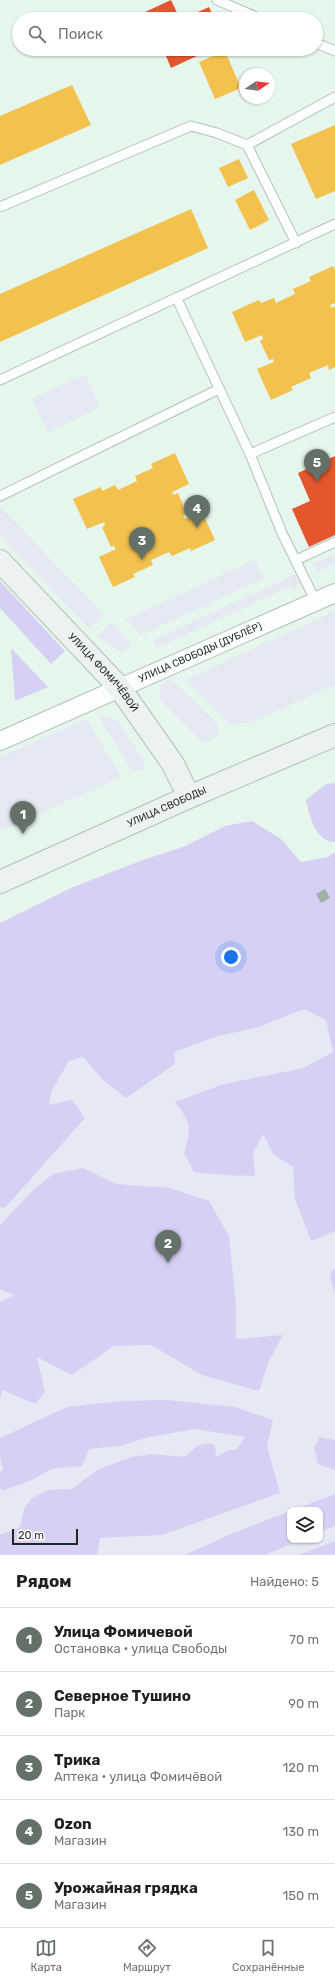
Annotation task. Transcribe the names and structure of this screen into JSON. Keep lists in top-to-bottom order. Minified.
{"streets":{"main road":["УЛИЦА ФОМИЧЁВОЙ","УЛИЦА СВОБОДЫ"],"street":["УЛИЦА СВОБОДЫ (ДУБЛЁР)"]},"crossings":[["УЛИЦА СВОБОДЫ (ДУБЛЁР)","УЛИЦА ФОМИЧЁВОЙ"],["УЛИЦА ФОМИЧЁВОЙ","УЛИЦА СВОБОДЫ"]],"scale_bar":"20 m","north":"right","page":{"search":"Поиск","pins":["5","4","3","1","2"],"scale":"20 m","heading":["Рядом","Найдено: 5"],"list":[{"mark":"1","name":"Улица Фомичевой","note":"Остановка · улица Свободы","value":"70 m"},{"mark":"2","name":"Северное Тушино","note":"Парк","value":"90 m"},{"mark":"3","name":"Трика","note":"Аптека · улица Фомичёвой","value":"120 m"},{"mark":"4","name":"Ozon","note":"Магазин","value":"130 m"},{"mark":"5","name":"Урожайная грядка","note":"Магазин","value":"150 m"}],"nav":["Карта","Маршрут","Сохранённые"]}}
